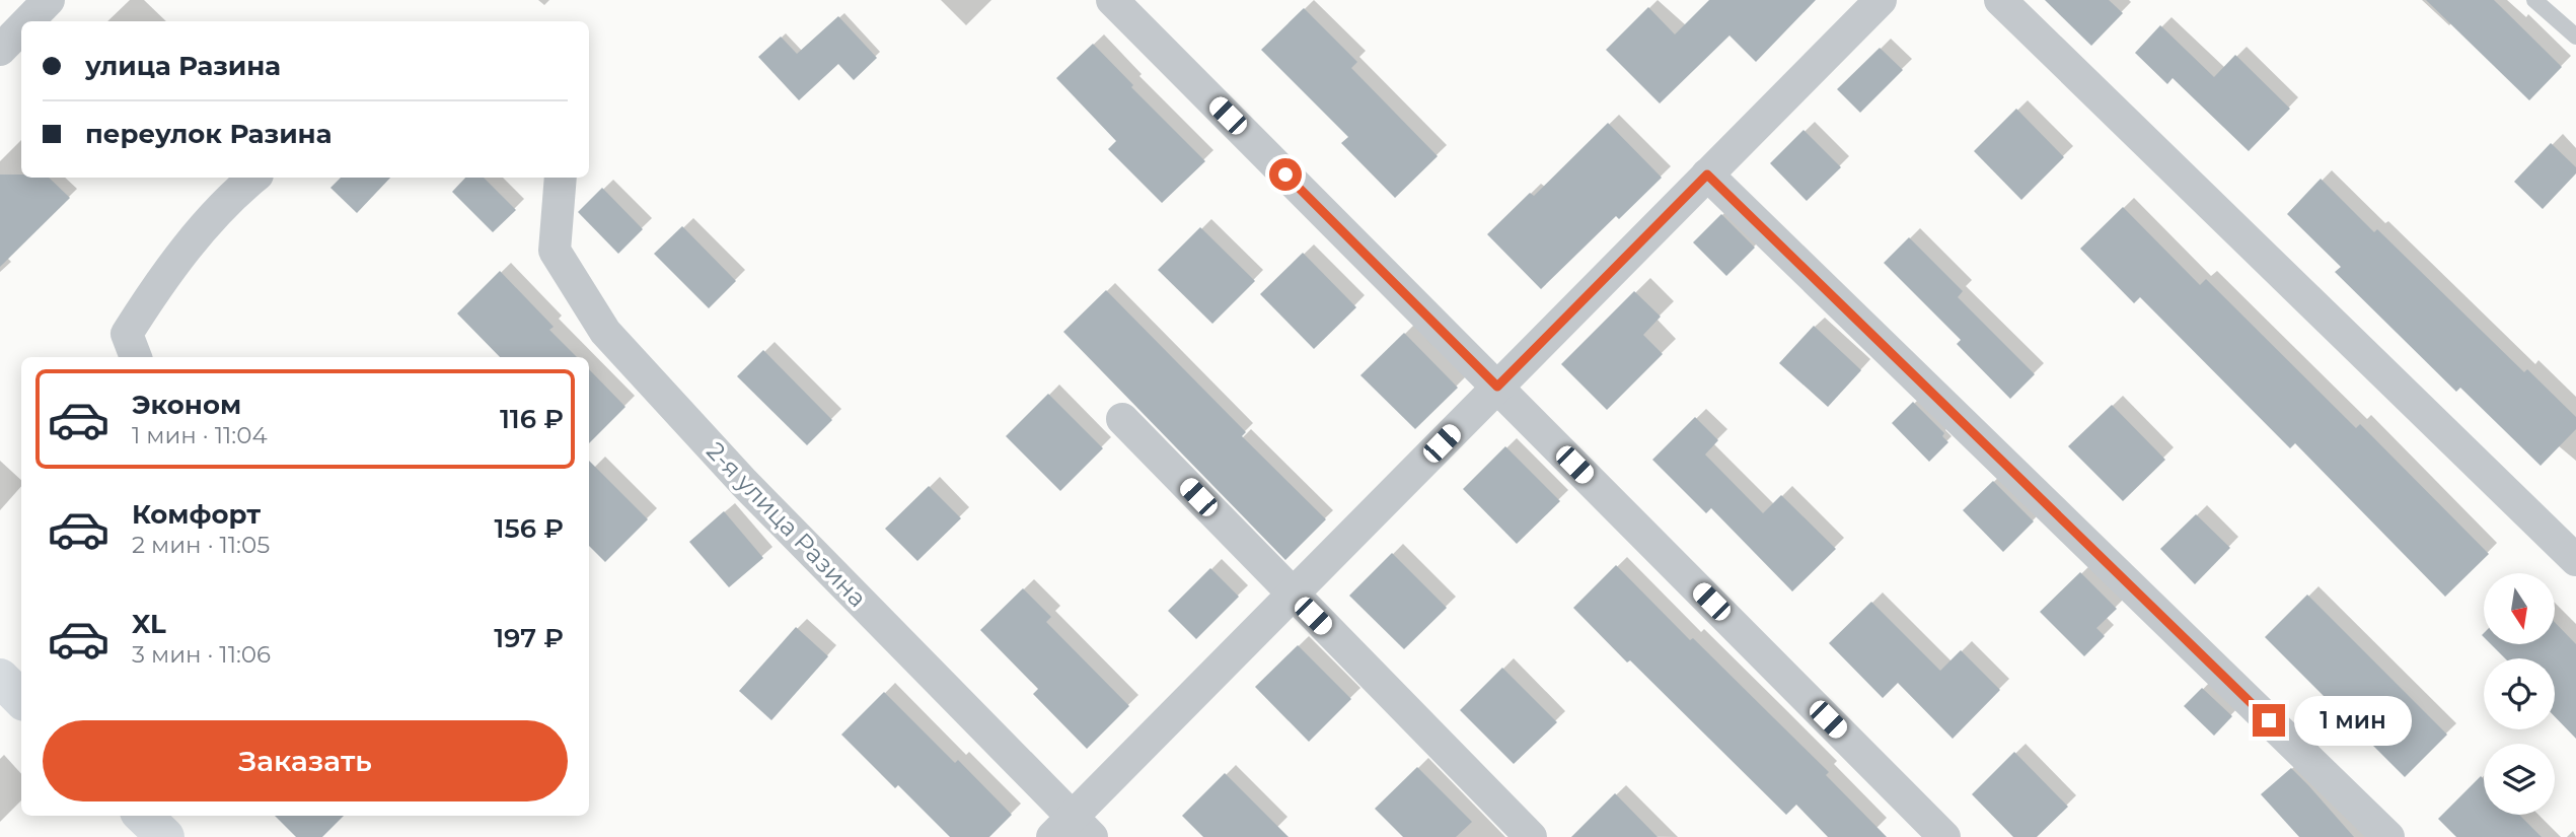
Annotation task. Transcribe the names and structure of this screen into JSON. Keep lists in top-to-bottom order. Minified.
{"streets":{"street":["2-я улица Разина"]},"north":"bottom","page":{"banner":["улица Разина","переулок Разина"],"list":[{"name":"Эконом","note":"1 мин · 11:04","value":"116 ₽"},{"name":"Комфорт","note":"2 мин · 11:05","value":"156 ₽"},{"name":"XL","note":"3 мин · 11:06","value":"197 ₽"}],"bubble":"1 мин","buttons":"Заказать"}}
